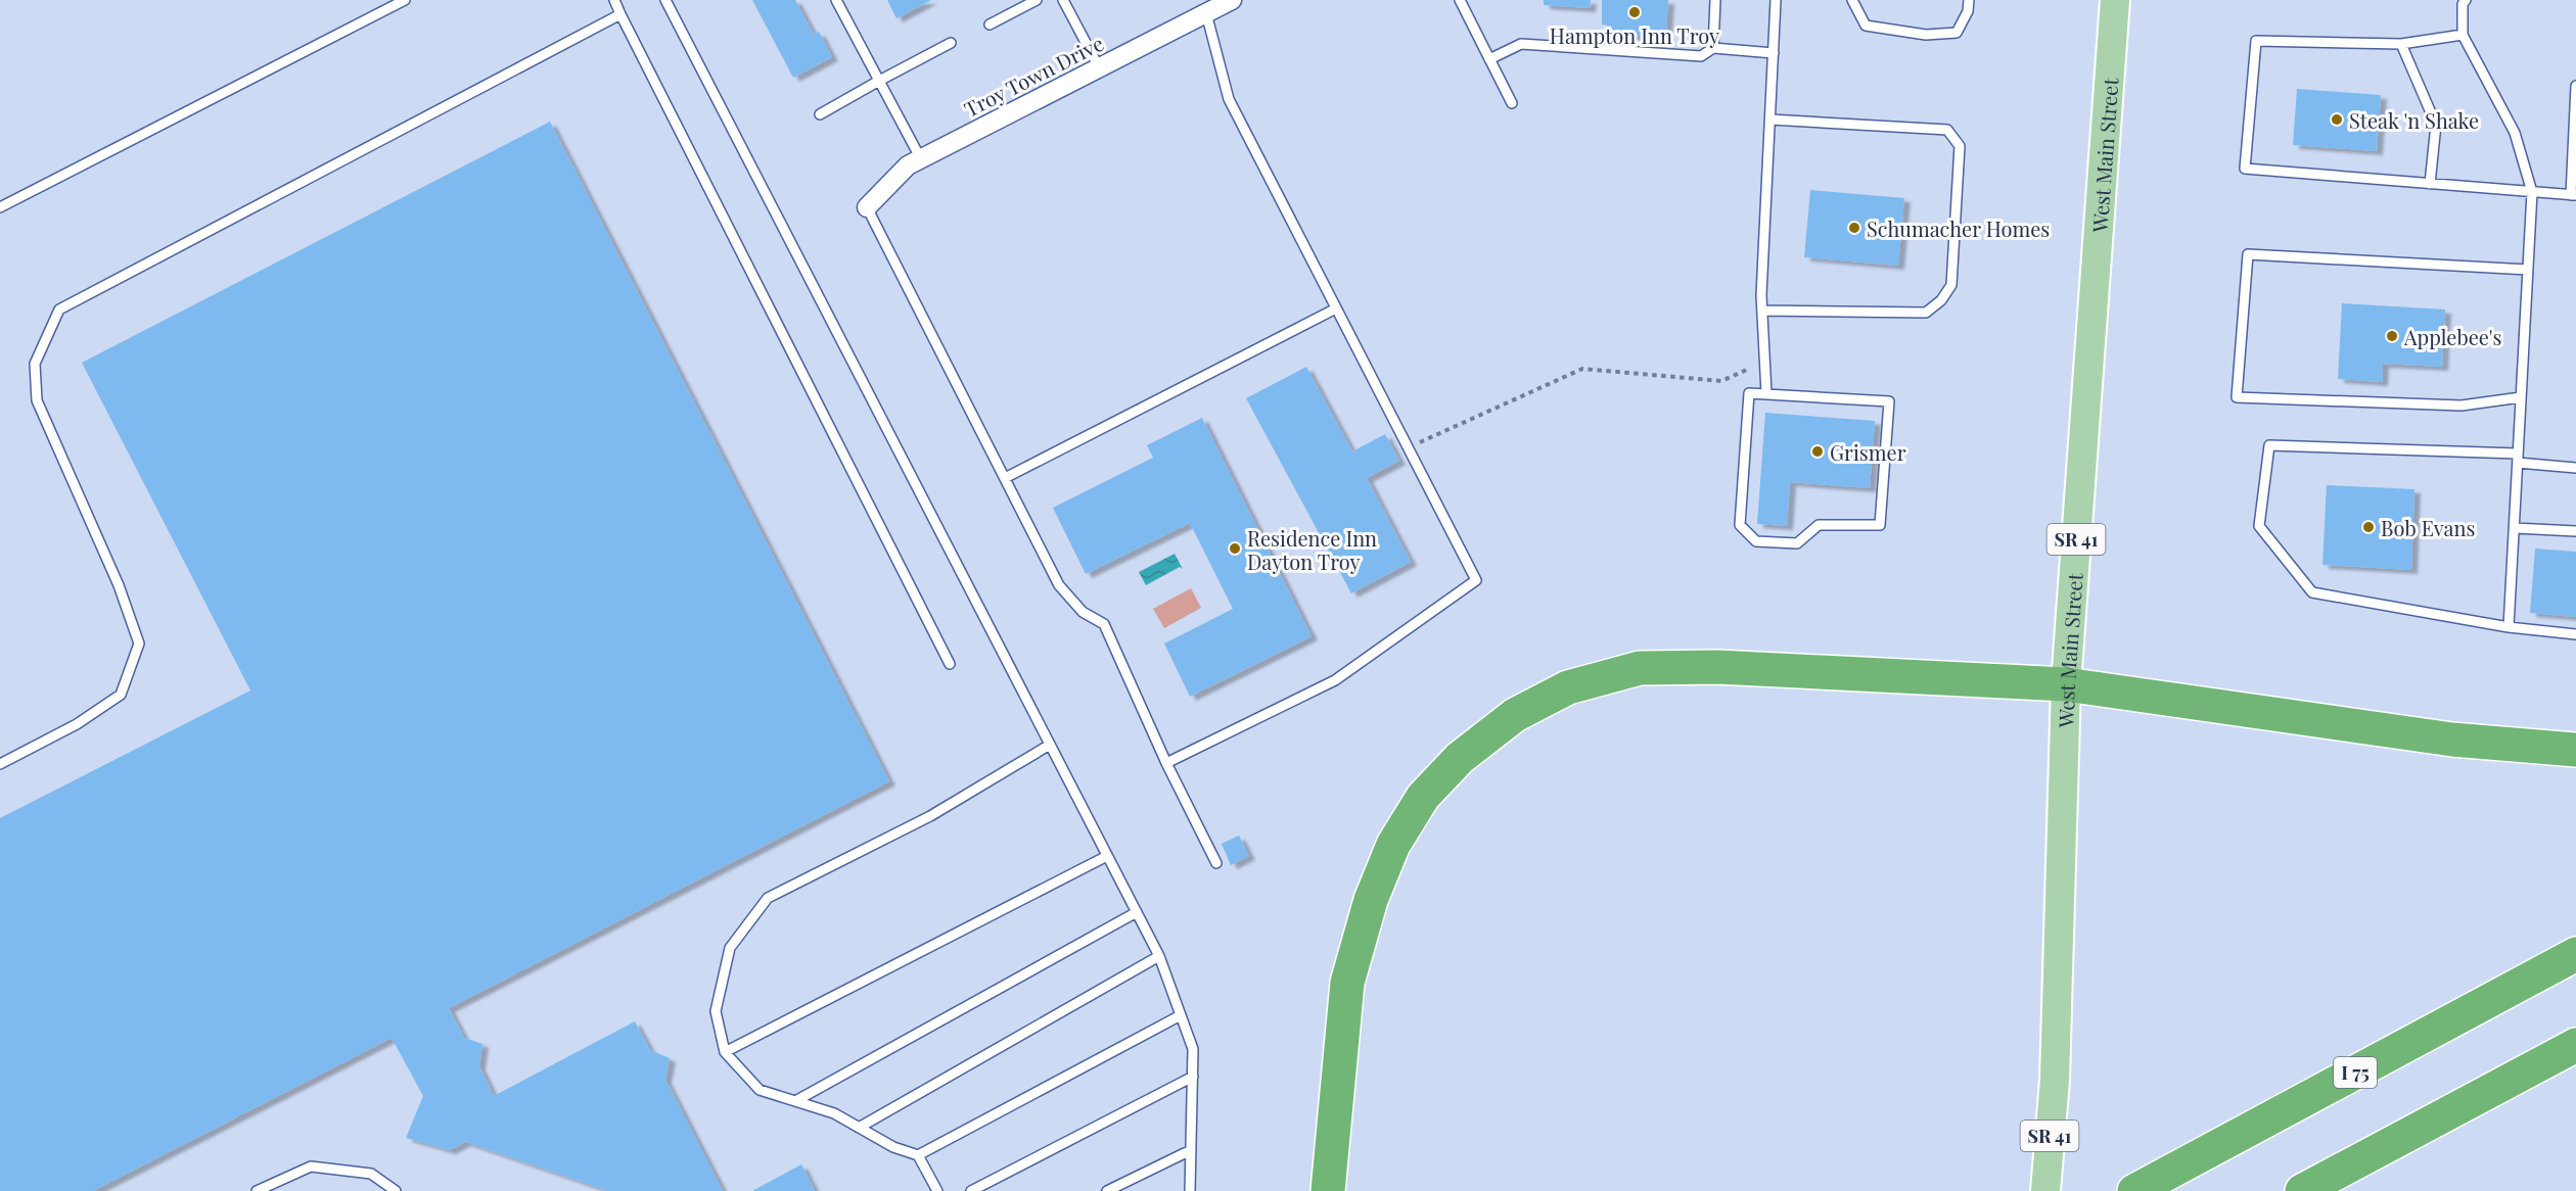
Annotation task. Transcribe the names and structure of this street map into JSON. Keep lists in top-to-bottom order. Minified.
{"streets":{"highway":["I 75"],"main road":["West Main Street","SR 41"],"street":["Troy Town Drive"]},"places":["Hampton Inn Troy","Steak 'n Shake","Schumacher Homes","Applebee's","Grismer","Bob Evans","Residence Inn Dayton Troy"]}
